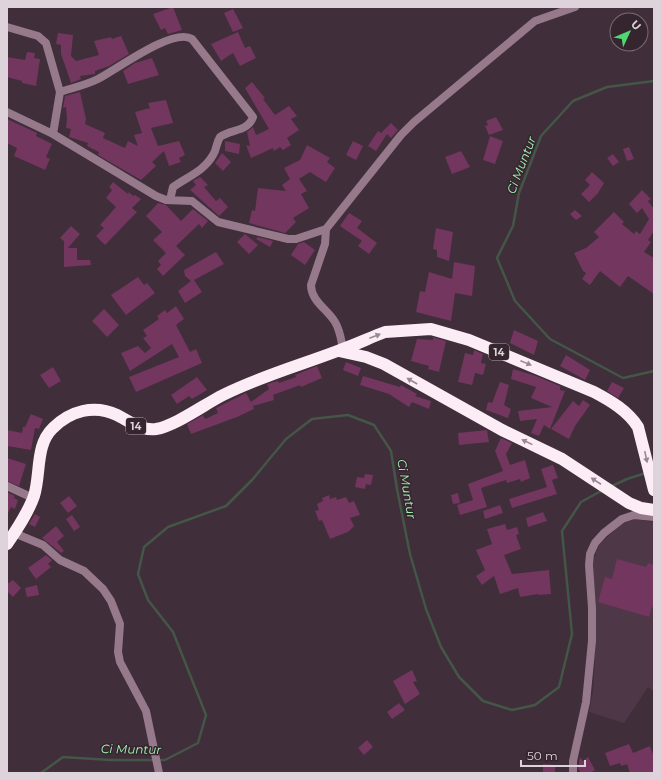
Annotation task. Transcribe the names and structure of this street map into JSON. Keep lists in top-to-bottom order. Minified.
{"streets":{"highway":["14"]},"water":["Ci Muntur"],"scale_bar":"50 m","north":"top right"}
